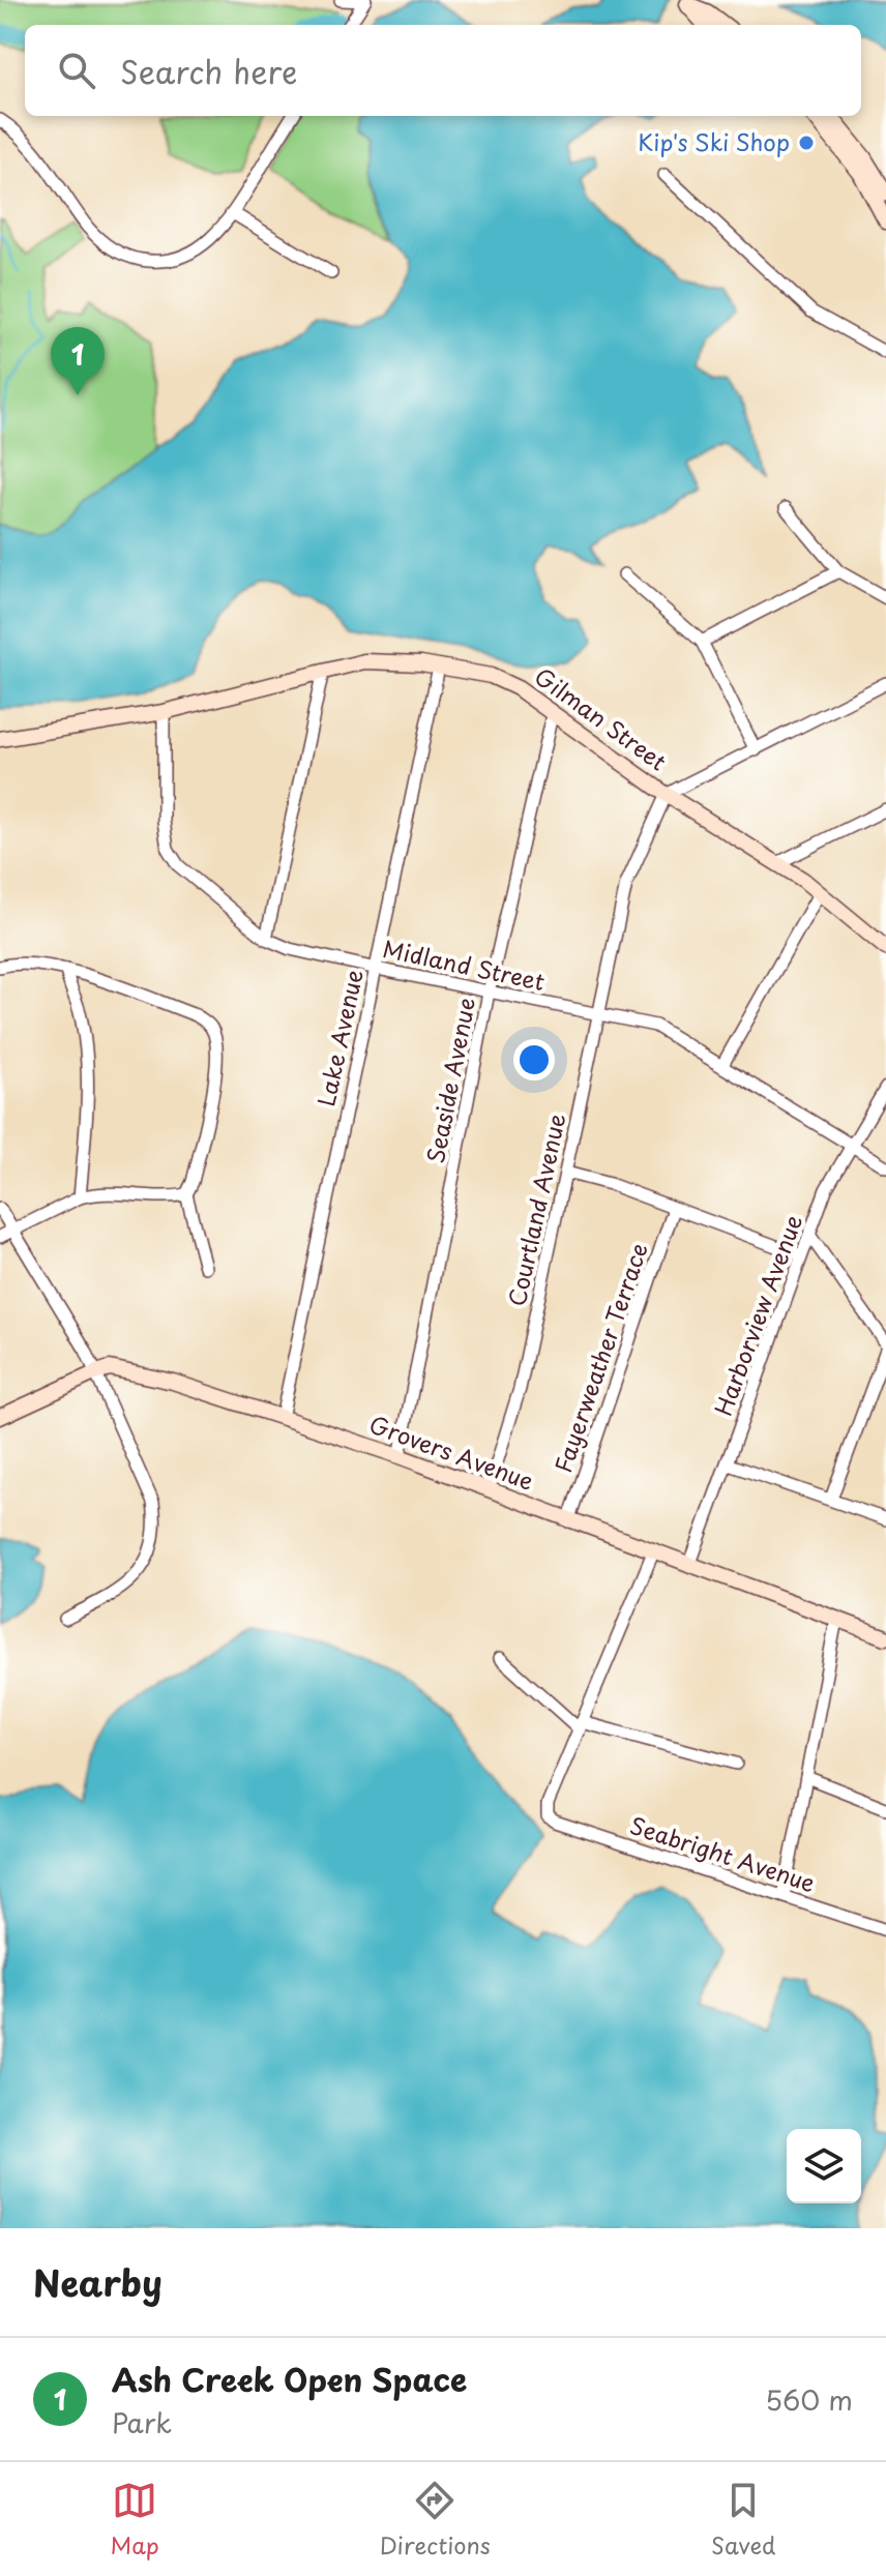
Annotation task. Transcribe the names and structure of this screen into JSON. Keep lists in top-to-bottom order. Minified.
{"streets":{"street":["Gilman Street","Midland Street","Lake Avenue","Seaside Avenue","Courtland Avenue","Harborview Avenue","Fayerweather Terrace","Grovers Avenue","Seabright Avenue"]},"crossings":[["Gilman Street","Midland Street"],["Gilman Street","Lake Avenue"],["Gilman Street","Seaside Avenue"],["Gilman Street","Courtland Avenue"],["Midland Street","Lake Avenue"],["Midland Street","Seaside Avenue"],["Midland Street","Courtland Avenue"],["Midland Street","Harborview Avenue"],["Lake Avenue","Grovers Avenue"],["Seaside Avenue","Grovers Avenue"],["Courtland Avenue","Grovers Avenue"],["Harborview Avenue","Grovers Avenue"],["Fayerweather Terrace","Grovers Avenue"]],"places":["Kip's Ski Shop"],"page":{"search":"Search here","pins":"1","heading":"Nearby","list":[{"mark":"1","name":"Ash Creek Open Space","note":"Park","value":"560 m"}],"nav":["Map","Directions","Saved"]}}
